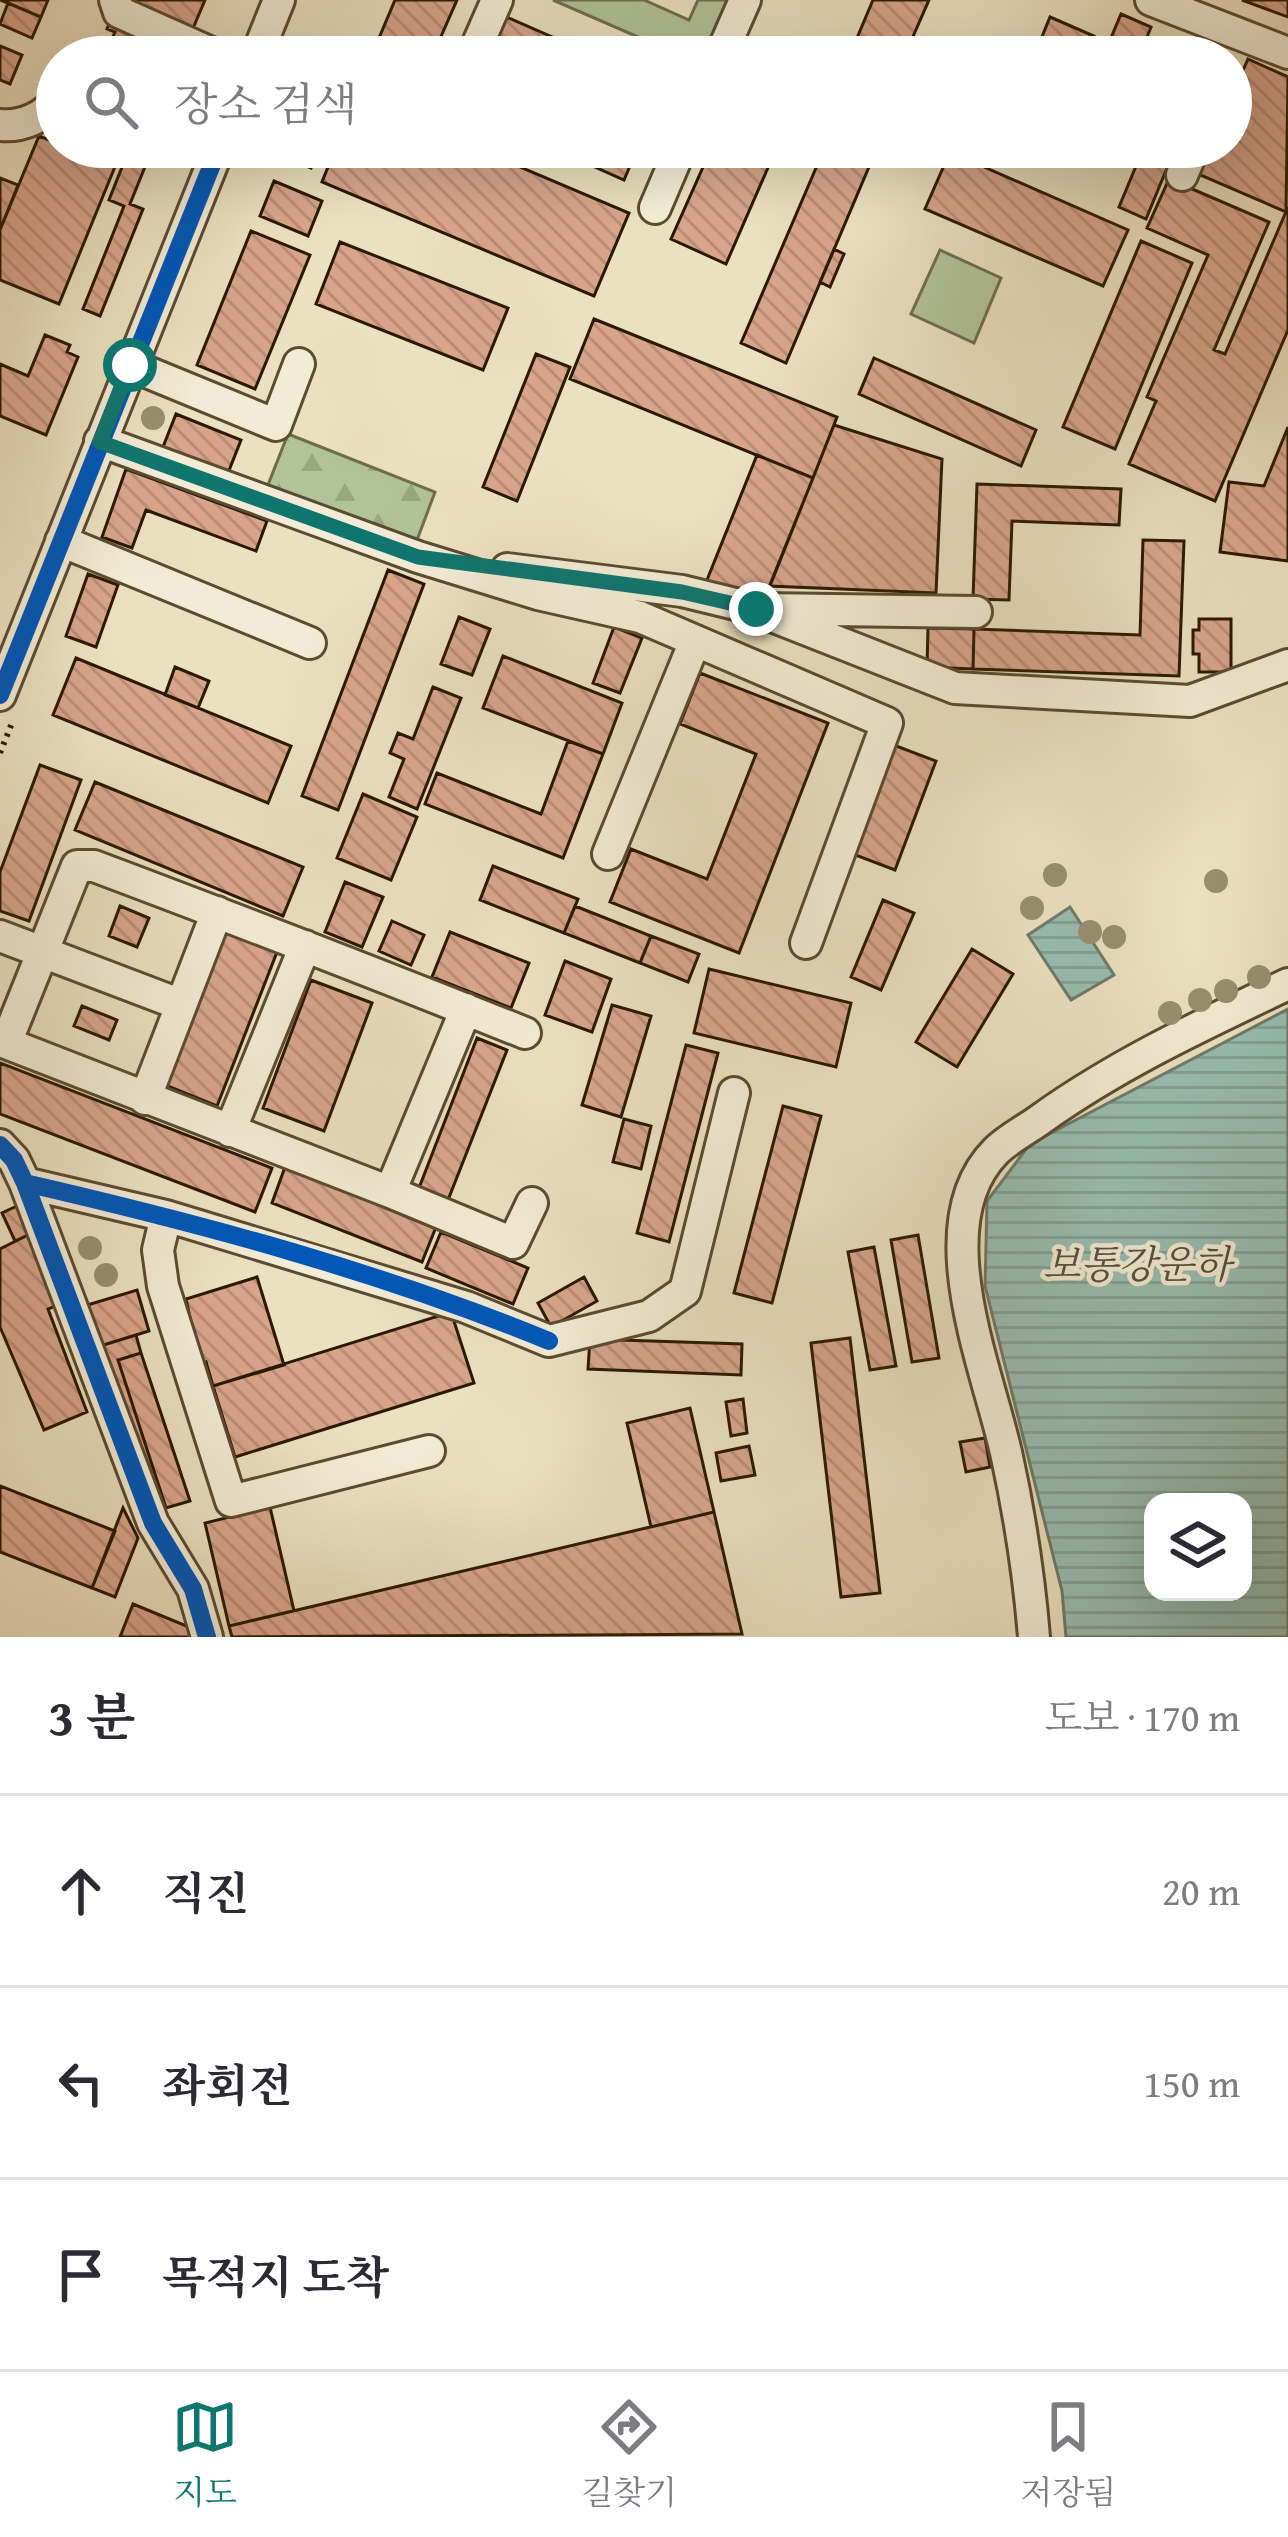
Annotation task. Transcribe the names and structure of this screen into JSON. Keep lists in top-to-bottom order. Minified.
{"water":["보통강운하"],"page":{"search":"장소 검색","heading":["3 분","도보 · 170 m"],"list":[["직진","20 m"],["좌회전","150 m"],"목적지 도착"],"nav":["지도","길찾기","저장됨"]}}
